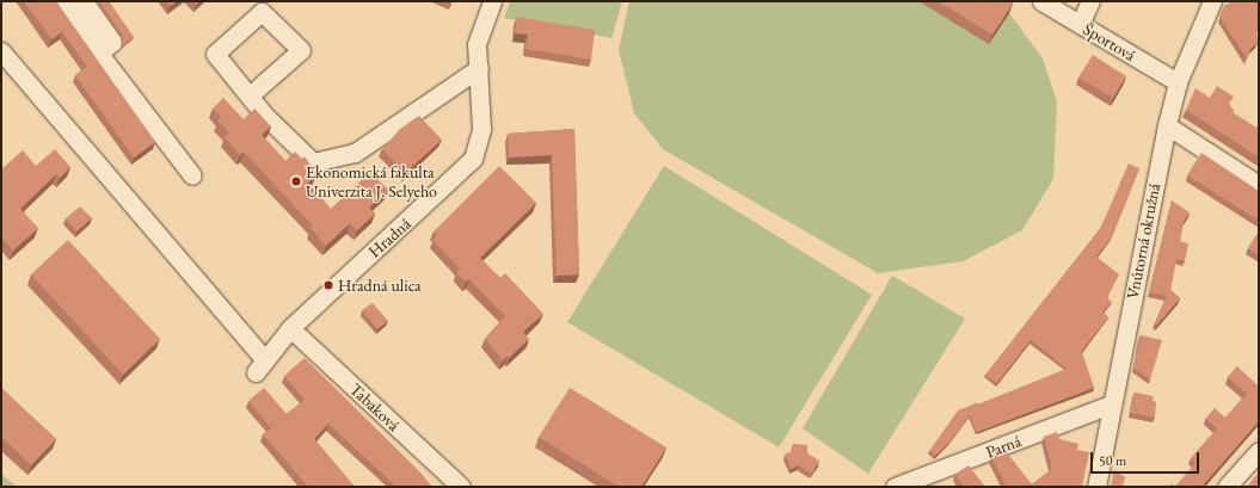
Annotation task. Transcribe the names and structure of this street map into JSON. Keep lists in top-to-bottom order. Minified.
{"streets":{"street":["Športová","Hradná","Vnútorná okružná","Tabaková","Parná"]},"crossings":[["Športová","Vnútorná okružná"],["Hradná","Tabaková"],["Vnútorná okružná","Parná"]],"places":["Ekonomická fakulta Univerzita J. Selyeho","Hradná ulica"],"scale_bar":"50 m"}
